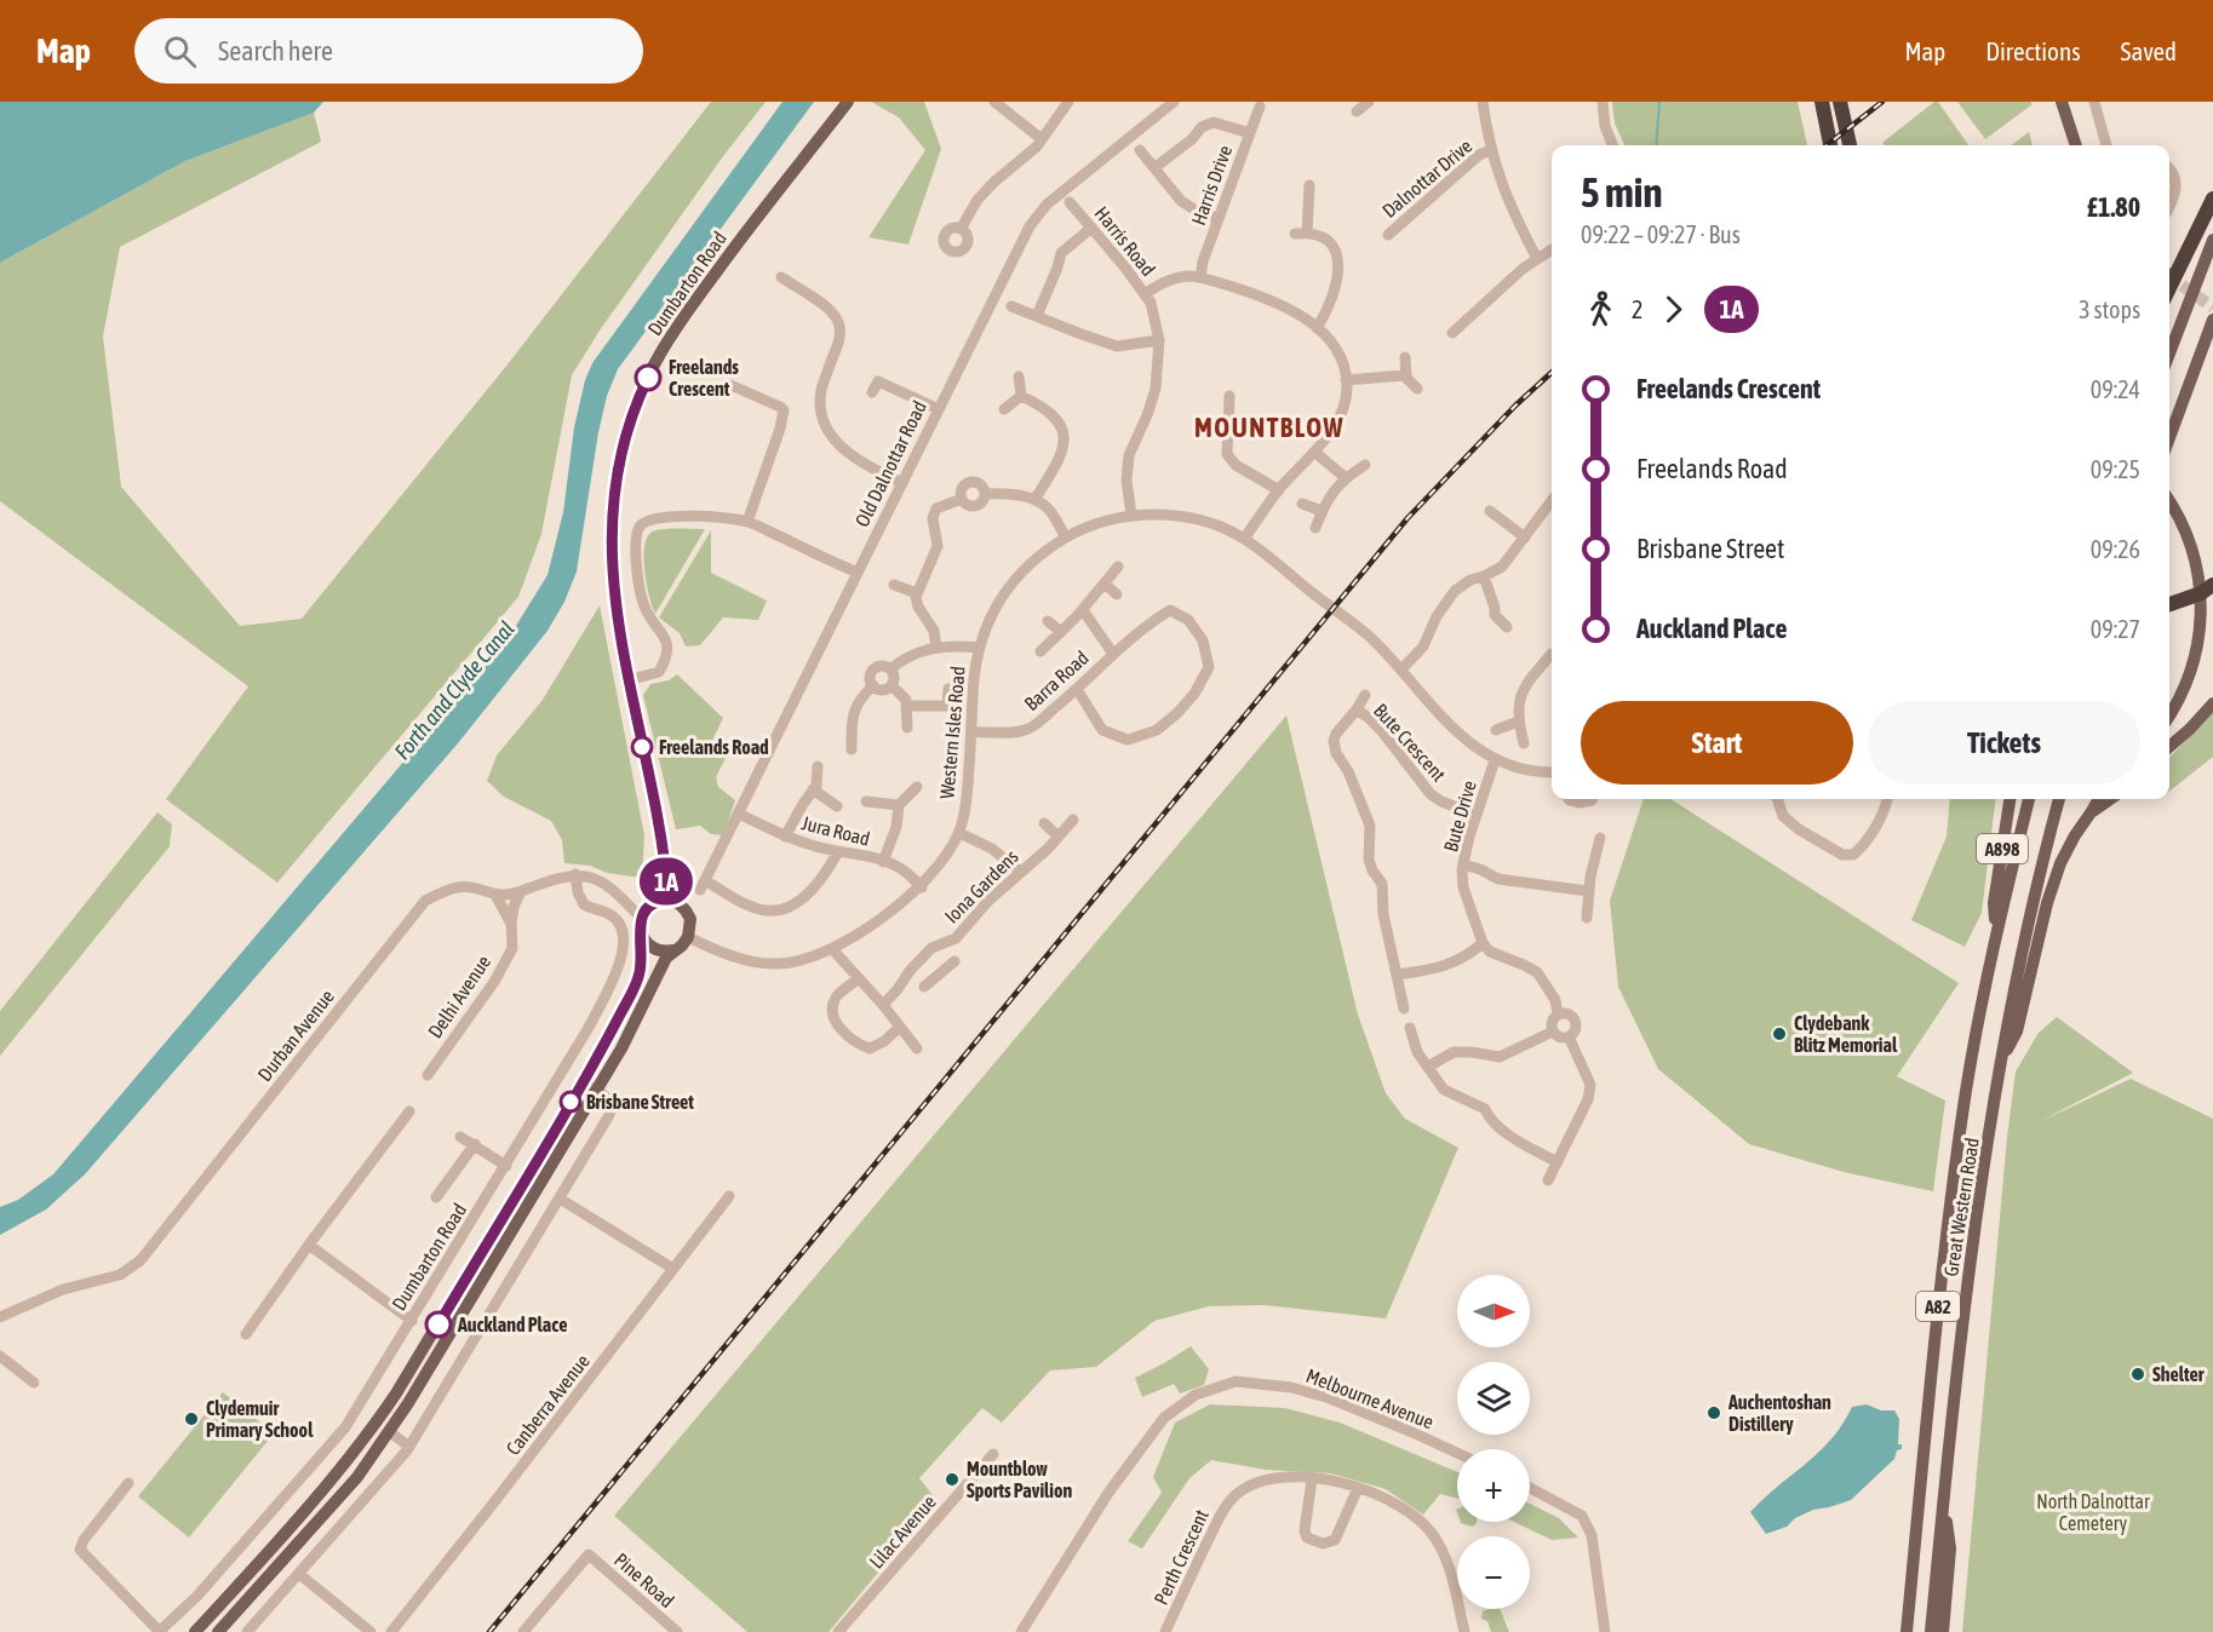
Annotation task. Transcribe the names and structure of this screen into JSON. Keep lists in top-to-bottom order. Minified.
{"streets":{"main road":["Dumbarton Road","A898","Great Western Road","A82"],"street":["Dalnottar Drive","Harris Drive","Harris Road","Old Dalnottar Road","Barra Road","Western Isles Road","Bute Crescent","Bute Drive","Jura Road","Iona Gardens","Delhi Avenue","Durban Avenue","Melbourne Avenue","Canberra Avenue","Lilac Avenue","Perth Crescent","Pine Road"]},"crossings":[["Harris Road","Western Isles Road"],["Dumbarton Road","Western Isles Road"],["Dumbarton Road","Durban Avenue"],["Old Dalnottar Road","Jura Road"],["Barra Road","Western Isles Road"],["Western Isles Road","Bute Drive"],["Western Isles Road","Jura Road"],["Bute Crescent","Bute Drive"],["A898","Great Western Road"],["Delhi Avenue","Durban Avenue"]],"districts":["MOUNTBLOW"],"water":["Forth and Clyde Canal"],"parks":["North Dalnottar Cemetery"],"places":["Freelands Crescent","Freelands Road","Clydebank Blitz Memorial","Brisbane Street","Auckland Place","Shelter","Auchentoshan Distillery","Clydemuir Primary School","Mountblow Sports Pavilion"],"lines":["bus line 1A"],"north":"right","page":{"header":"Map","search":"Search here","nav":["Map","Directions","Saved"],"on_map":"1A","heading":["5 min","09:22 – 09:27 · Bus","£1.80"],"legs":["2","1A","3 stops"],"list":[{"name":"Freelands Crescent","value":"09:24"},{"name":"Freelands Road","value":"09:25"},{"name":"Brisbane Street","value":"09:26"},{"name":"Auckland Place","value":"09:27"}],"buttons":["Start","Tickets"],"map_buttons":["+","−"]}}
